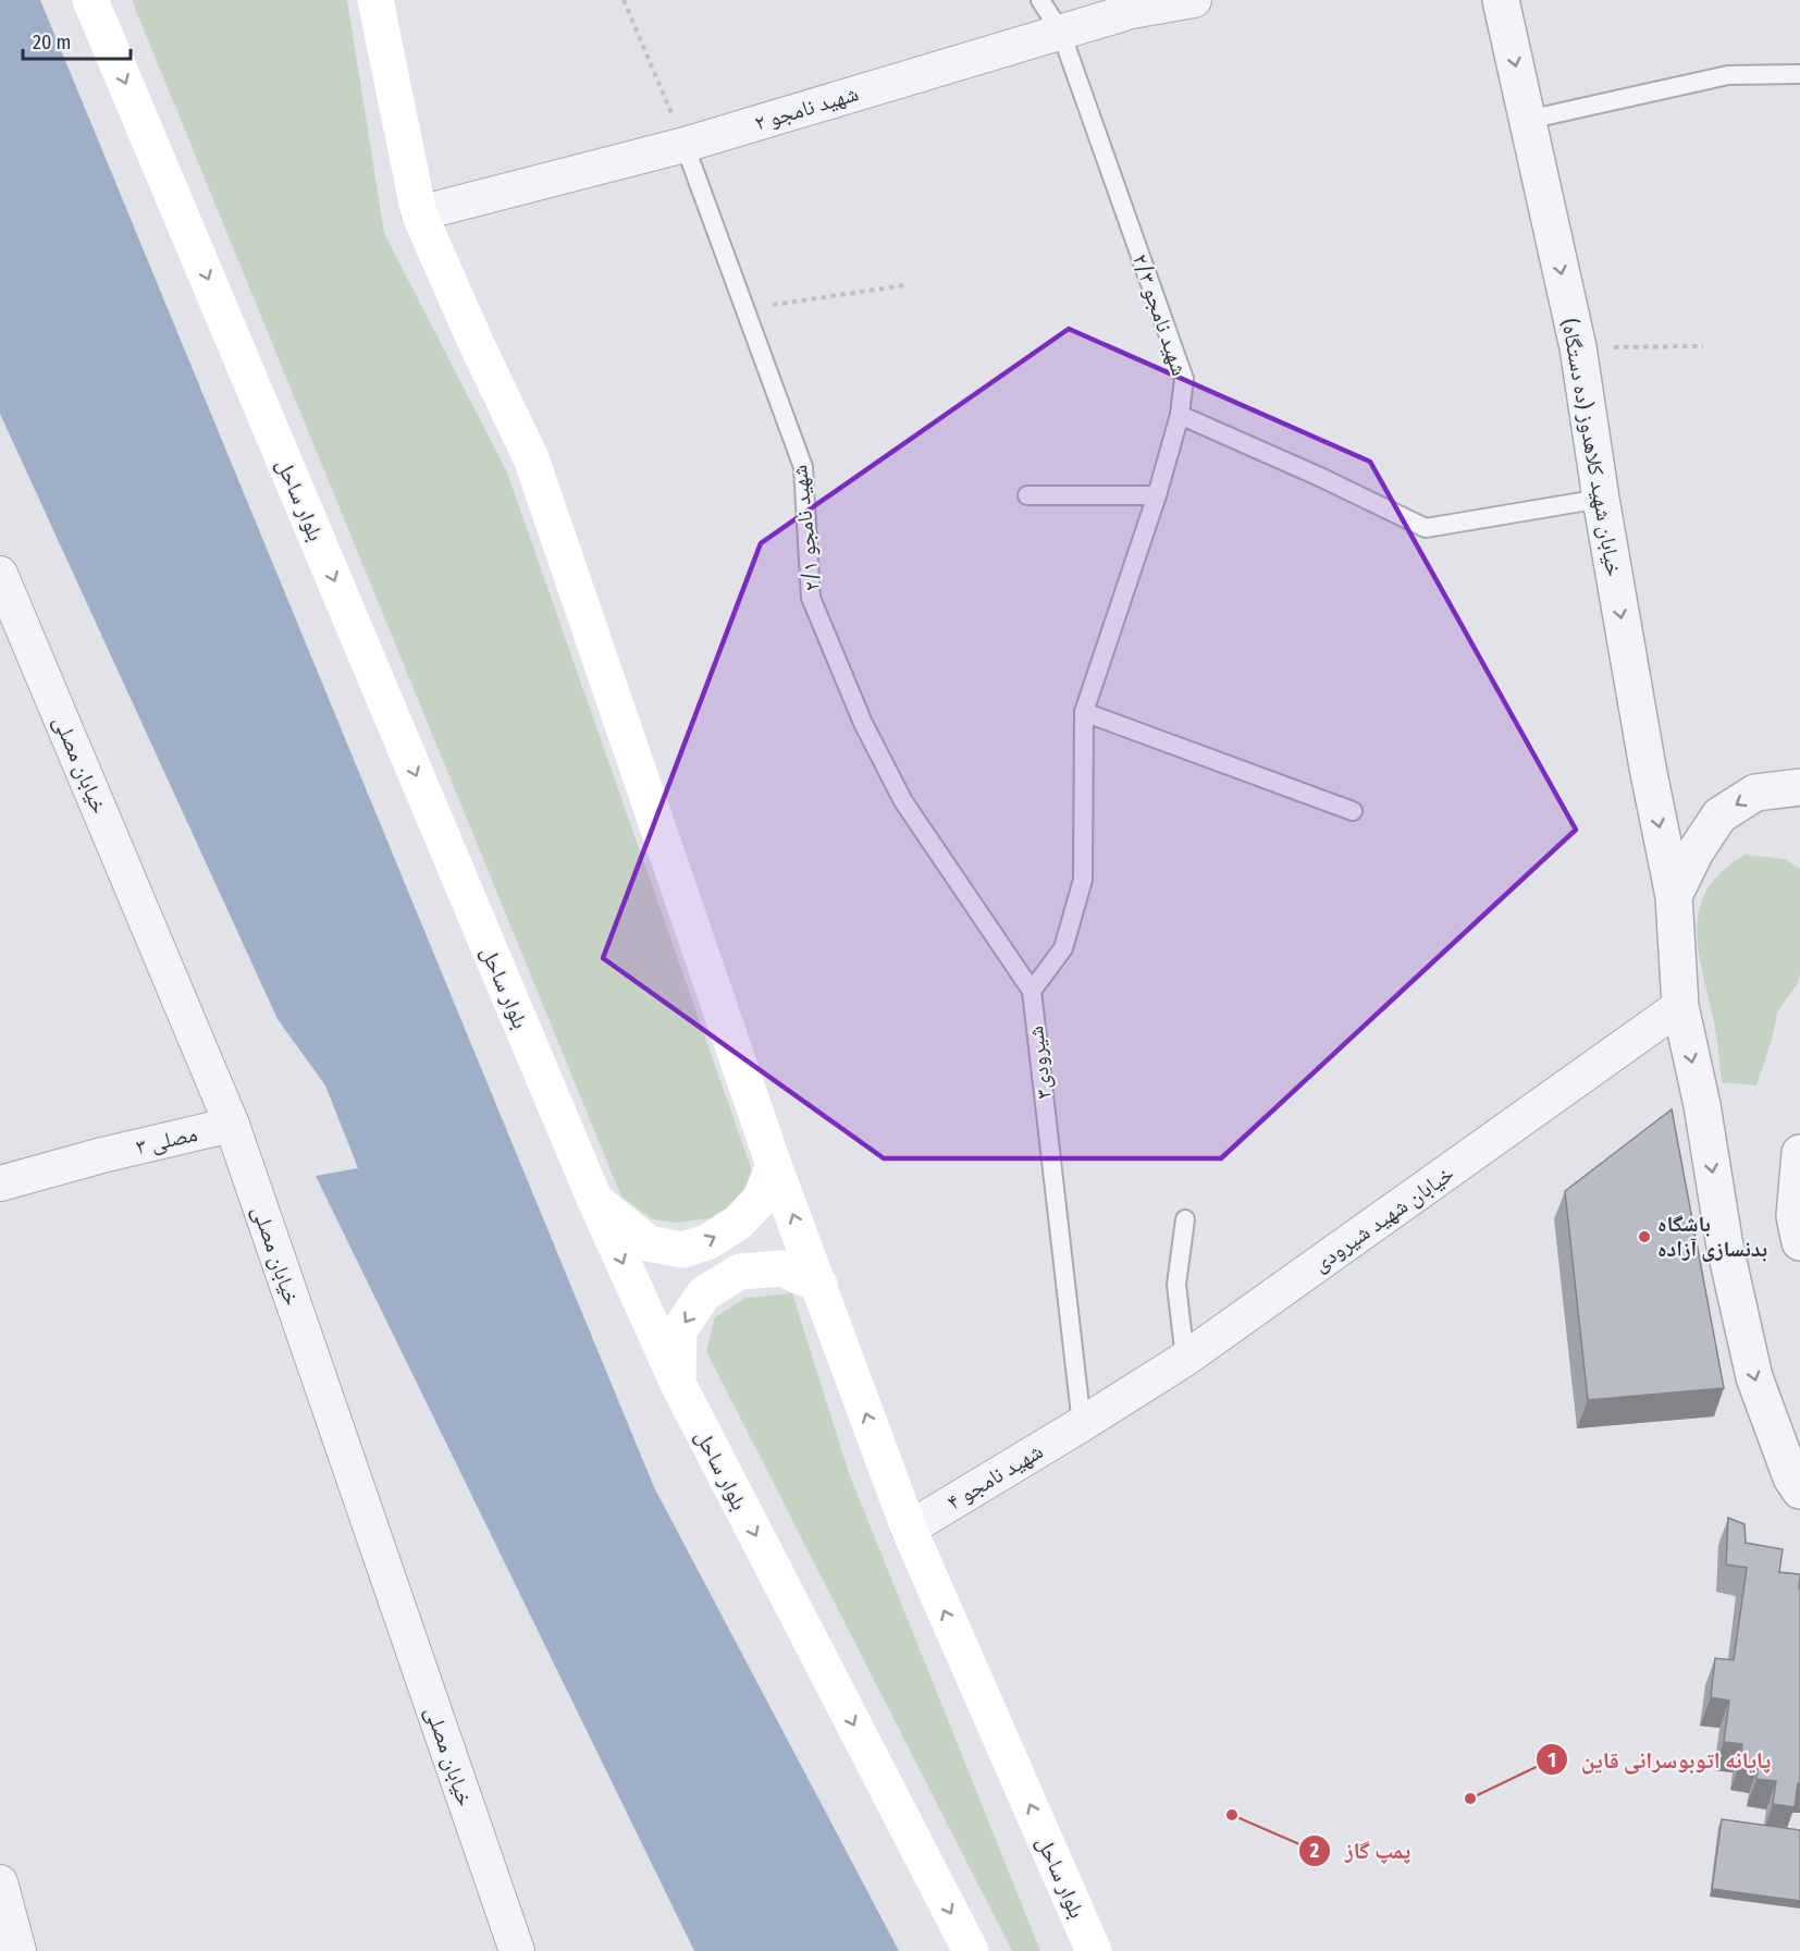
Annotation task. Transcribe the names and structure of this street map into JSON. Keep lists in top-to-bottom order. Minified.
{"streets":{"main road":["بلوار ساحل"],"street":["شهید نامجو ۲","خیابان شهید کلاهدوز (ده دستگاه)","خیابان مصلی","مصلی ۳","خیابان شهید شیرودی","شهید نامجو ۴"],"lane":["شهید نامجو ۲/۳","شهید نامجو ۲/۱","شیرودی۳"]},"crossings":[["شهید نامجو ۲","شهید نامجو ۲/۳"],["شهید نامجو ۲","بلوار ساحل"],["شهید نامجو ۲","شهید نامجو ۲/۱"],["خیابان شهید کلاهدوز (ده دستگاه)","خیابان شهید شیرودی"],["بلوار ساحل","شهید نامجو ۴"],["شهید نامجو ۲/۱","شیرودی۳"],["خیابان مصلی","مصلی ۳"],["شیرودی۳","خیابان شهید شیرودی"],["شیرودی۳","شهید نامجو ۴"],["خیابان شهید شیرودی","شهید نامجو ۴"]],"one_way":["خیابان شهید کلاهدوز (ده دستگاه)"],"places":["باشگاه بدنسازی آزاده","پایانه اتوبوسرانی قاین","پمپ گاز"],"scale_bar":"20 m"}
